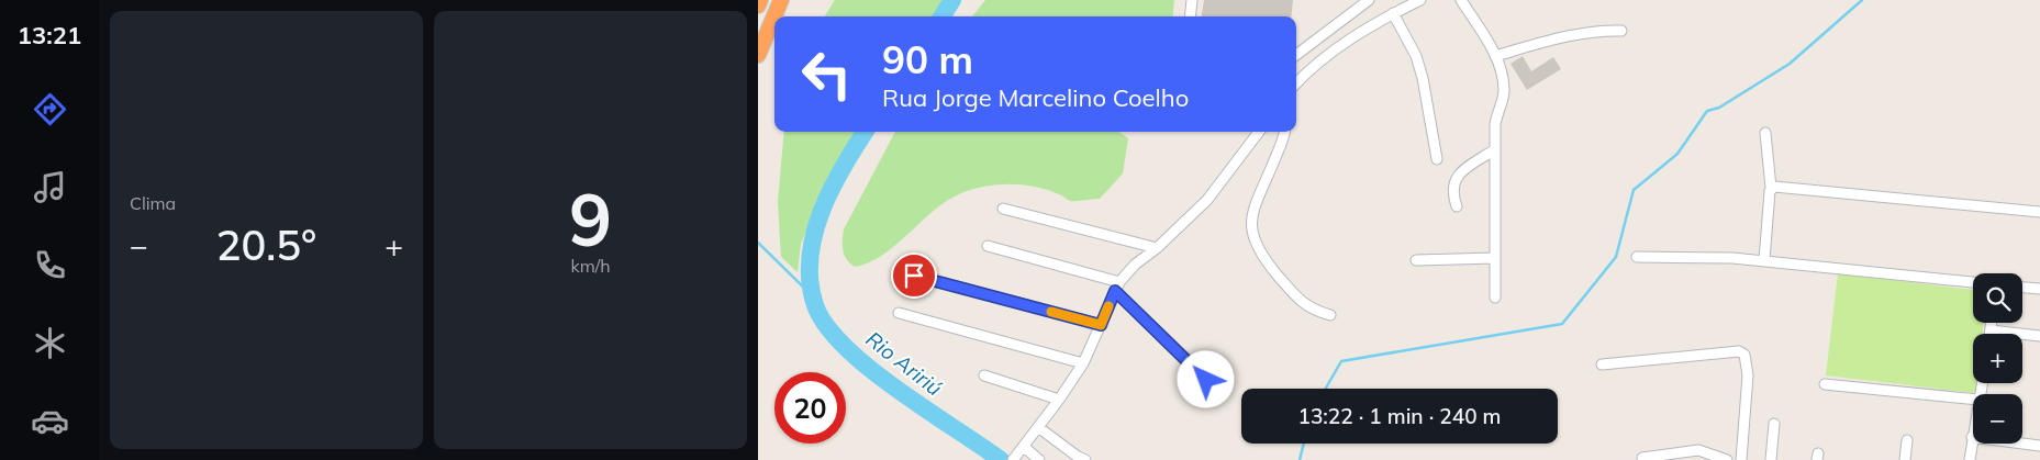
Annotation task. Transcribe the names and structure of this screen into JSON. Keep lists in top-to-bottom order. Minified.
{"water":["Rio Aririú"],"page":{"tabs":"13:21","tile":["Clima",["9","km/h"]],"turn":["90 m","Rua Jorge Marcelino Coelho"],"heat":["−","20.5°","+"],"map_buttons":["+","−"],"limit":"20","trip":"13:22 · 1 min · 240 m"}}
